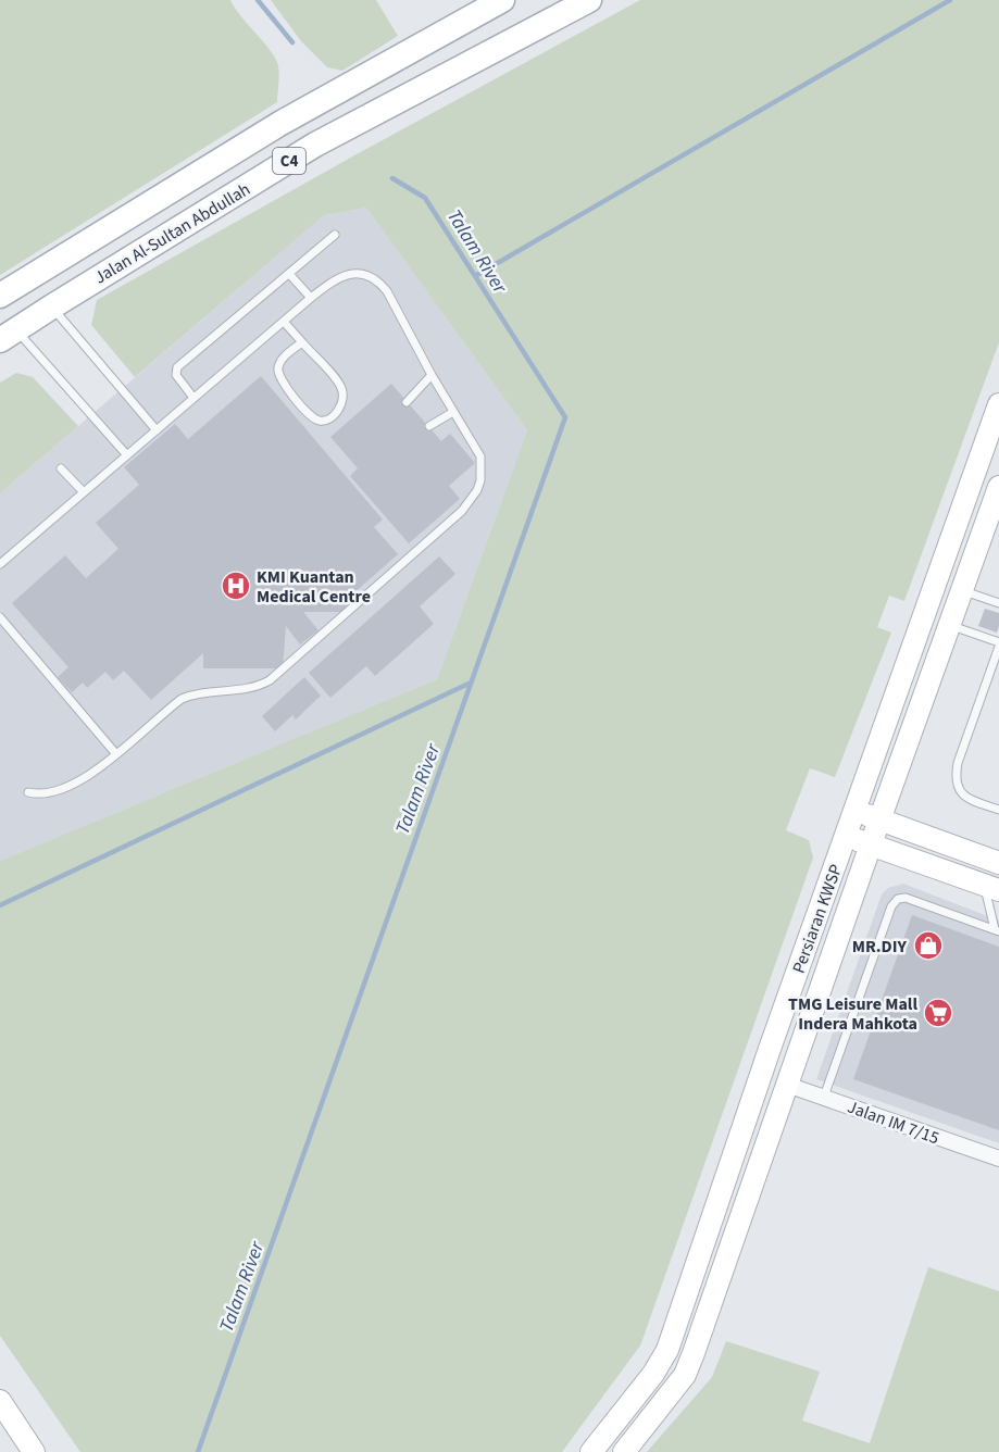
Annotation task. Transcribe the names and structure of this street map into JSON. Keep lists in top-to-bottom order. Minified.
{"streets":{"main road":["C4","Jalan Al-Sultan Abdullah"],"street":["Persiaran KWSP","Jalan IM 7/15"]},"crossings":[["Persiaran KWSP","Jalan IM 7/15"]],"water":["Talam River"],"places":{"hospital":["KMI Kuantan Medical Centre"],"shop":["MR.DIY"],"supermarket":["TMG Leisure Mall Indera Mahkota"]}}
